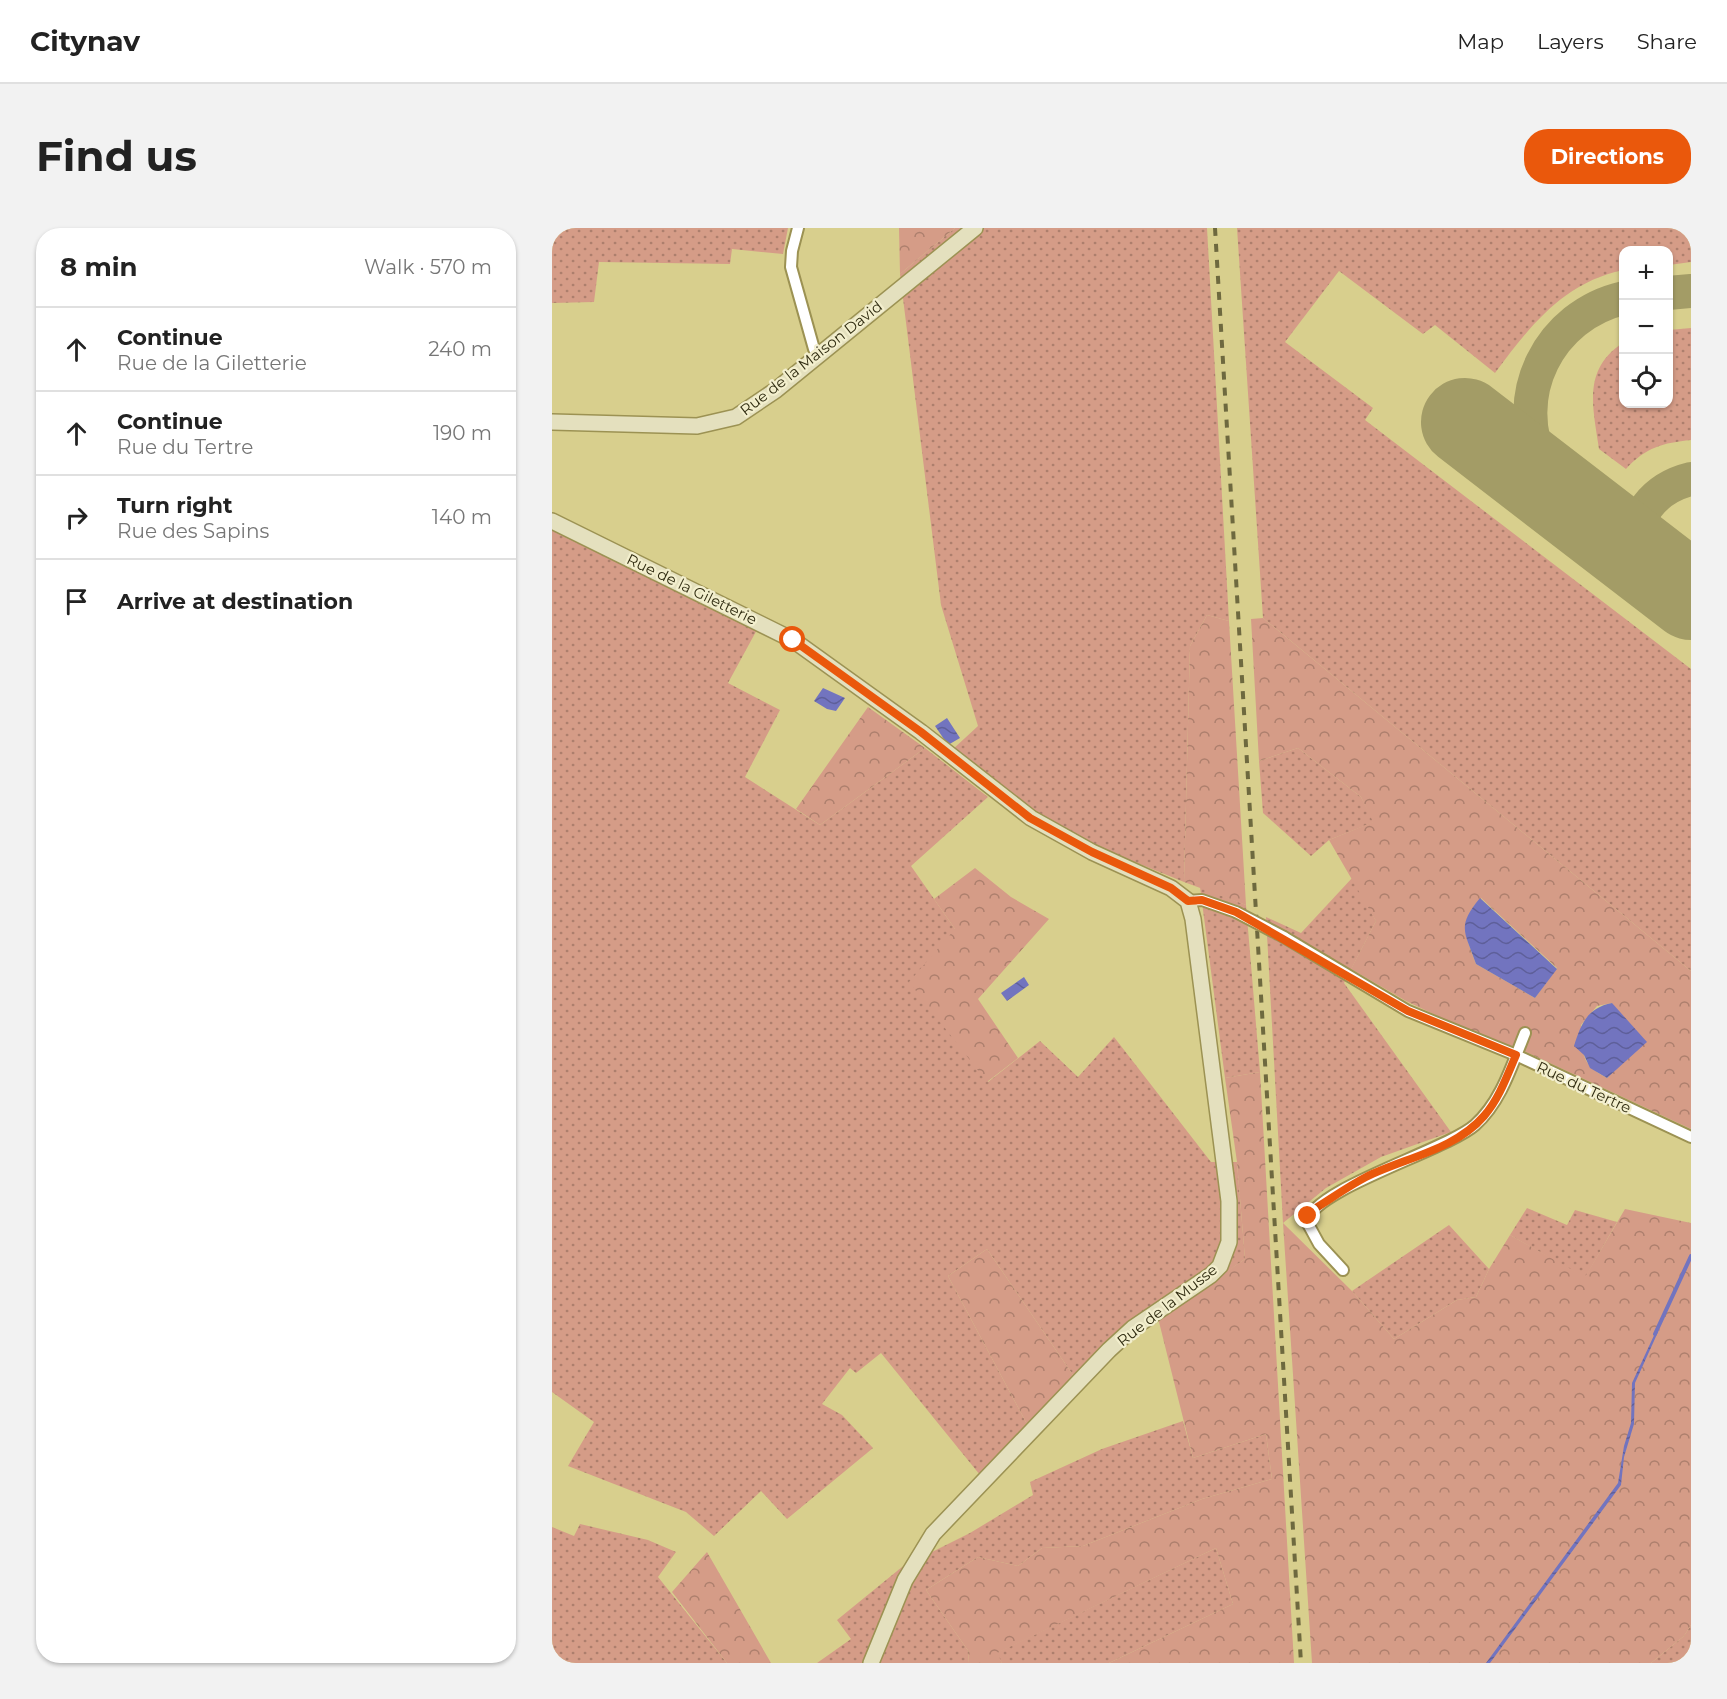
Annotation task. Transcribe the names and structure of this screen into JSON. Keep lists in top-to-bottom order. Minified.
{"streets":{"street":["Rue de la Maison David","Rue de la Giletterie","Rue du Tertre","Rue de la Musse"]},"crossings":[["Rue de la Giletterie","Rue du Tertre"],["Rue de la Giletterie","Rue de la Musse"],["Rue du Tertre","Rue de la Musse"]],"page":{"header":"Citynav","nav":["Map","Layers","Share"],"buttons":"Directions","title":"Find us","heading":["8 min","Walk · 570 m"],"map_buttons":["+","−"],"list":[["Continue","Rue de la Giletterie","240 m"],["Continue","Rue du Tertre","190 m"],["Turn right","Rue des Sapins","140 m"],"Arrive at destination"]}}
